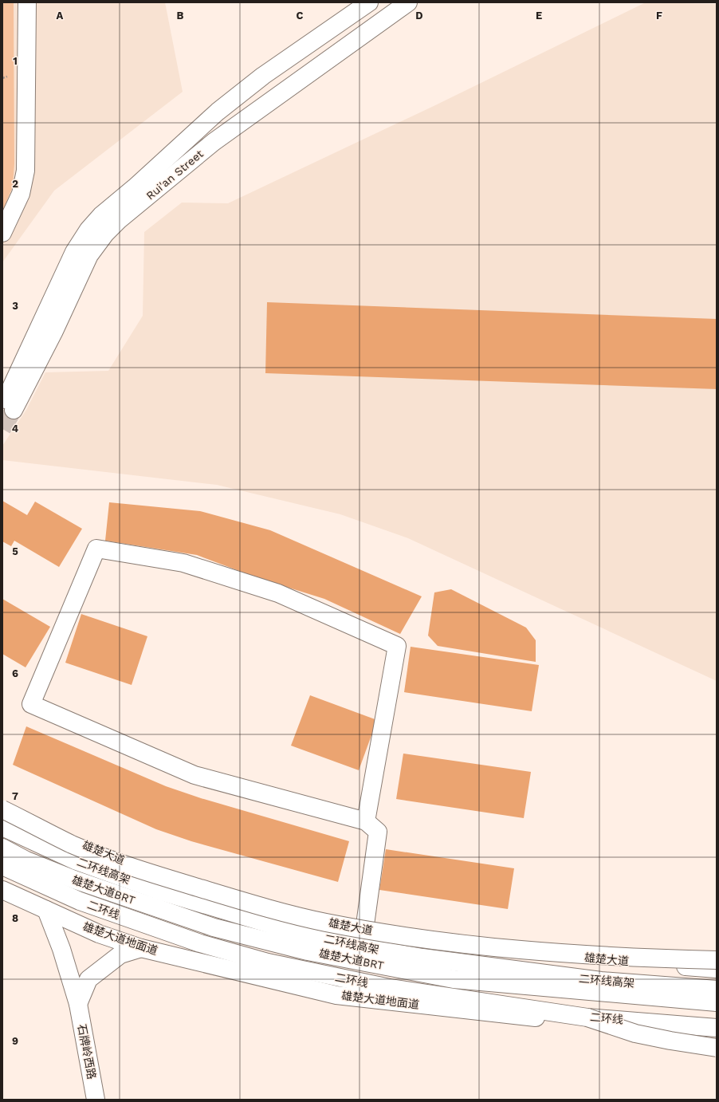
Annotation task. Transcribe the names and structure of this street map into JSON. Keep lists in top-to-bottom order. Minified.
{"streets":{"main road":["Rui'an Street","雄楚大道","二环线高架","雄楚大道BRT","二环线","雄楚大道地面道","石牌岭西路"]},"crossings":[["雄楚大道地面道","石牌岭西路"]],"grid":{"columns":["A","B","C","D","E","F"],"rows":["1","2","3","4","5","6","7","8","9"]}}
